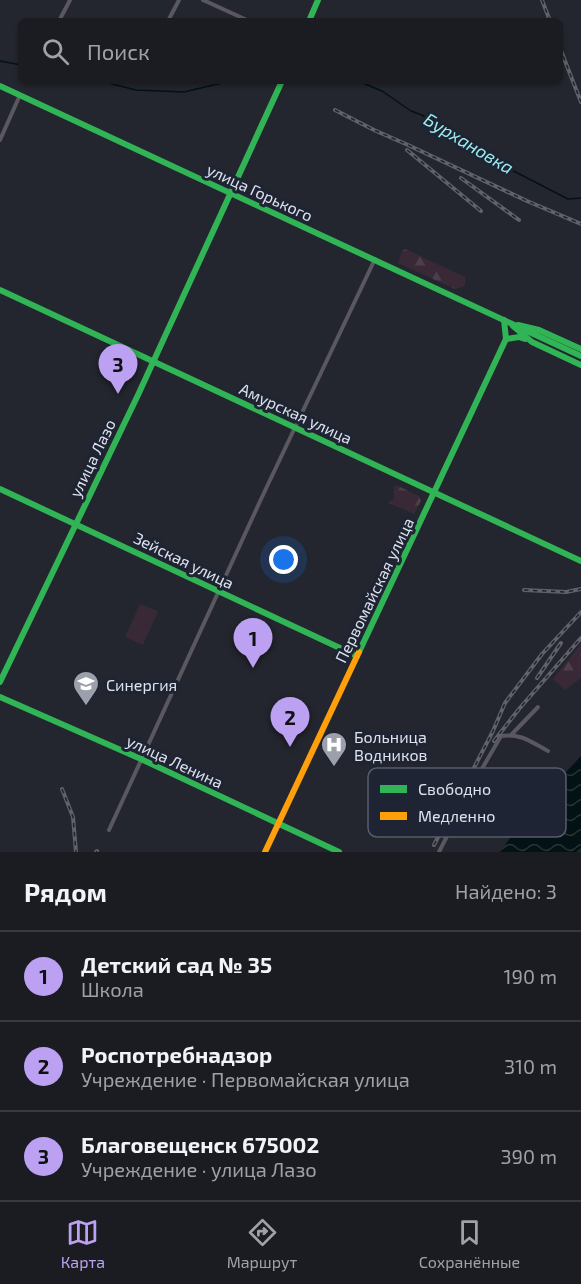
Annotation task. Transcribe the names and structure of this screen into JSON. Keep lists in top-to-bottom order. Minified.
{"streets":{"street":["улица Горького","Амурская улица","улица Лазо","Зейская улица","Первомайская улица","улица Ленина"]},"crossings":[["улица Горького","улица Лазо"],["Амурская улица","улица Лазо"],["Амурская улица","Первомайская улица"],["улица Лазо","Зейская улица"],["Зейская улица","Первомайская улица"],["Первомайская улица","улица Ленина"]],"water":["Бурхановка"],"places":{"school or university":["Синергия"],"hospital":["Больница Водников"]},"legend":["Свободно","Медленно"],"page":{"search":"Поиск","pins":["3","1","2"],"heading":["Рядом","Найдено: 3"],"list":[{"mark":"1","name":"Детский сад № 35","note":"Школа","value":"190 m"},{"mark":"2","name":"Роспотребнадзор","note":"Учреждение · Первомайская улица","value":"310 m"},{"mark":"3","name":"Благовещенск 675002","note":"Учреждение · улица Лазо","value":"390 m"}],"nav":["Карта","Маршрут","Сохранённые"]}}
